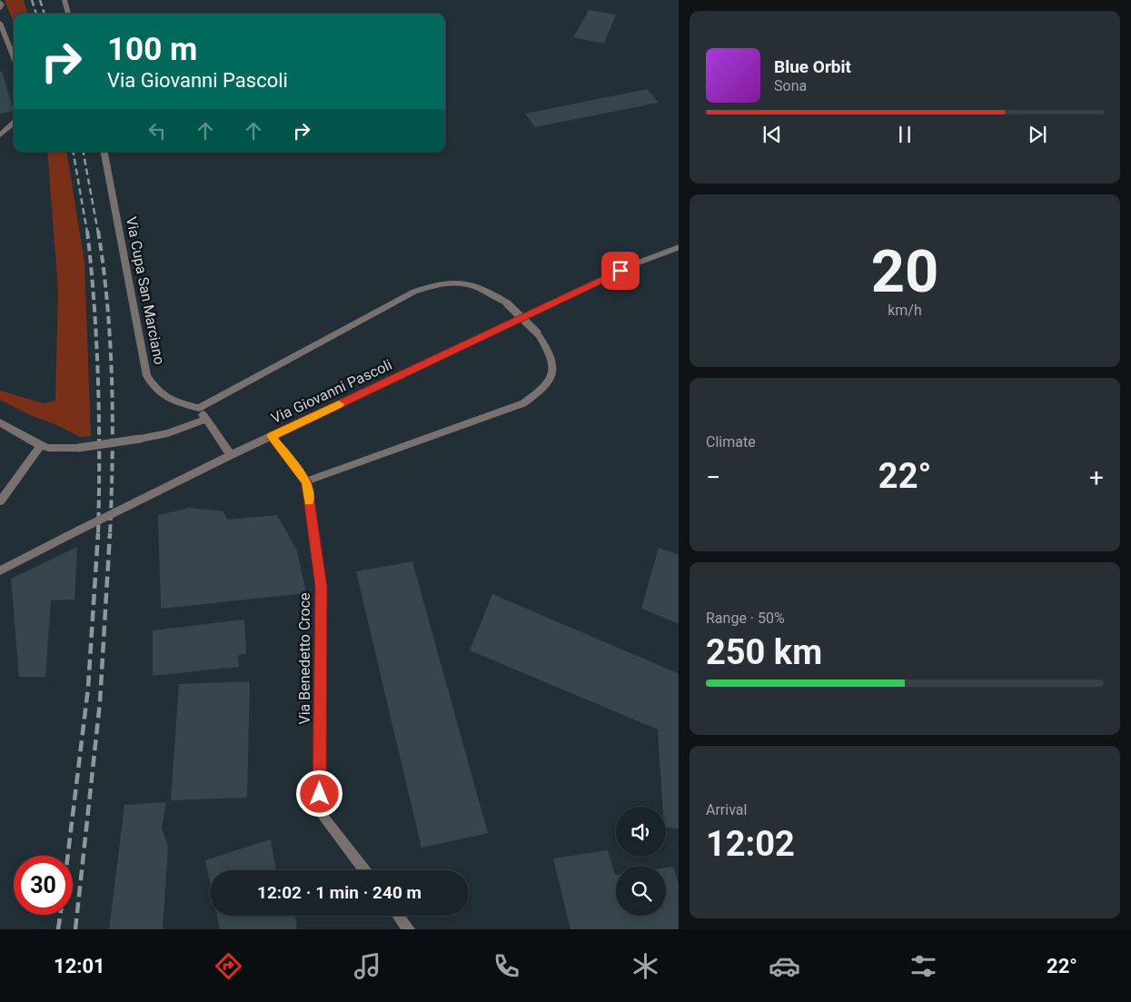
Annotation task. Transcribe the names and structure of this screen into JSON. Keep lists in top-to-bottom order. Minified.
{"streets":{"street":["Via Cupa San Marciano","Via Giovanni Pascoli","Via Benedetto Croce"]},"crossings":[["Via Giovanni Pascoli","Via Benedetto Croce"]],"page":{"turn":["100 m","Via Giovanni Pascoli"],"song":["Blue Orbit","Sona"],"tile":[["20","km/h"],"Climate",["Range · 50%","250 km"],["Arrival","12:02"]],"heat":["−","22°","+"],"limit":"30","trip":"12:02 · 1 min · 240 m","tabs":["12:01","22°"]}}
